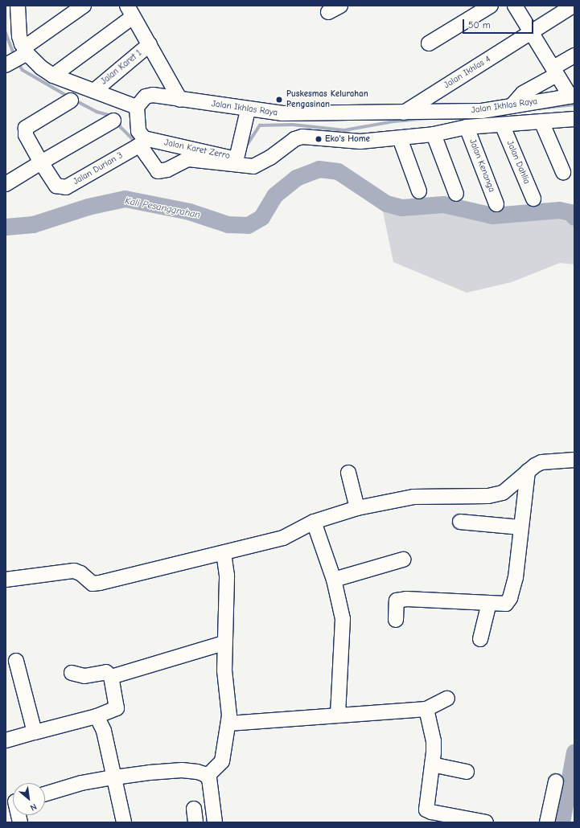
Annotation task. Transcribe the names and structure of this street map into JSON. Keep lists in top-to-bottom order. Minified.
{"streets":{"street":["Jalan Karet 1","Jalan Ikhlas 4","Jalan Ikhlas Raya","Jalan Karet Zerro","Jalan Dahlia","Jalan Kenanga","Jalan Durian 3"]},"crossings":[["Jalan Ikhlas 4","Jalan Ikhlas Raya"],["Jalan Ikhlas Raya","Jalan Karet Zerro"]],"water":["Kali Pesanggrahan"],"places":["Puskesmas Kelurahan Pengasinan","Eko's Home"],"scale_bar":"50 m","north":"bottom right"}
